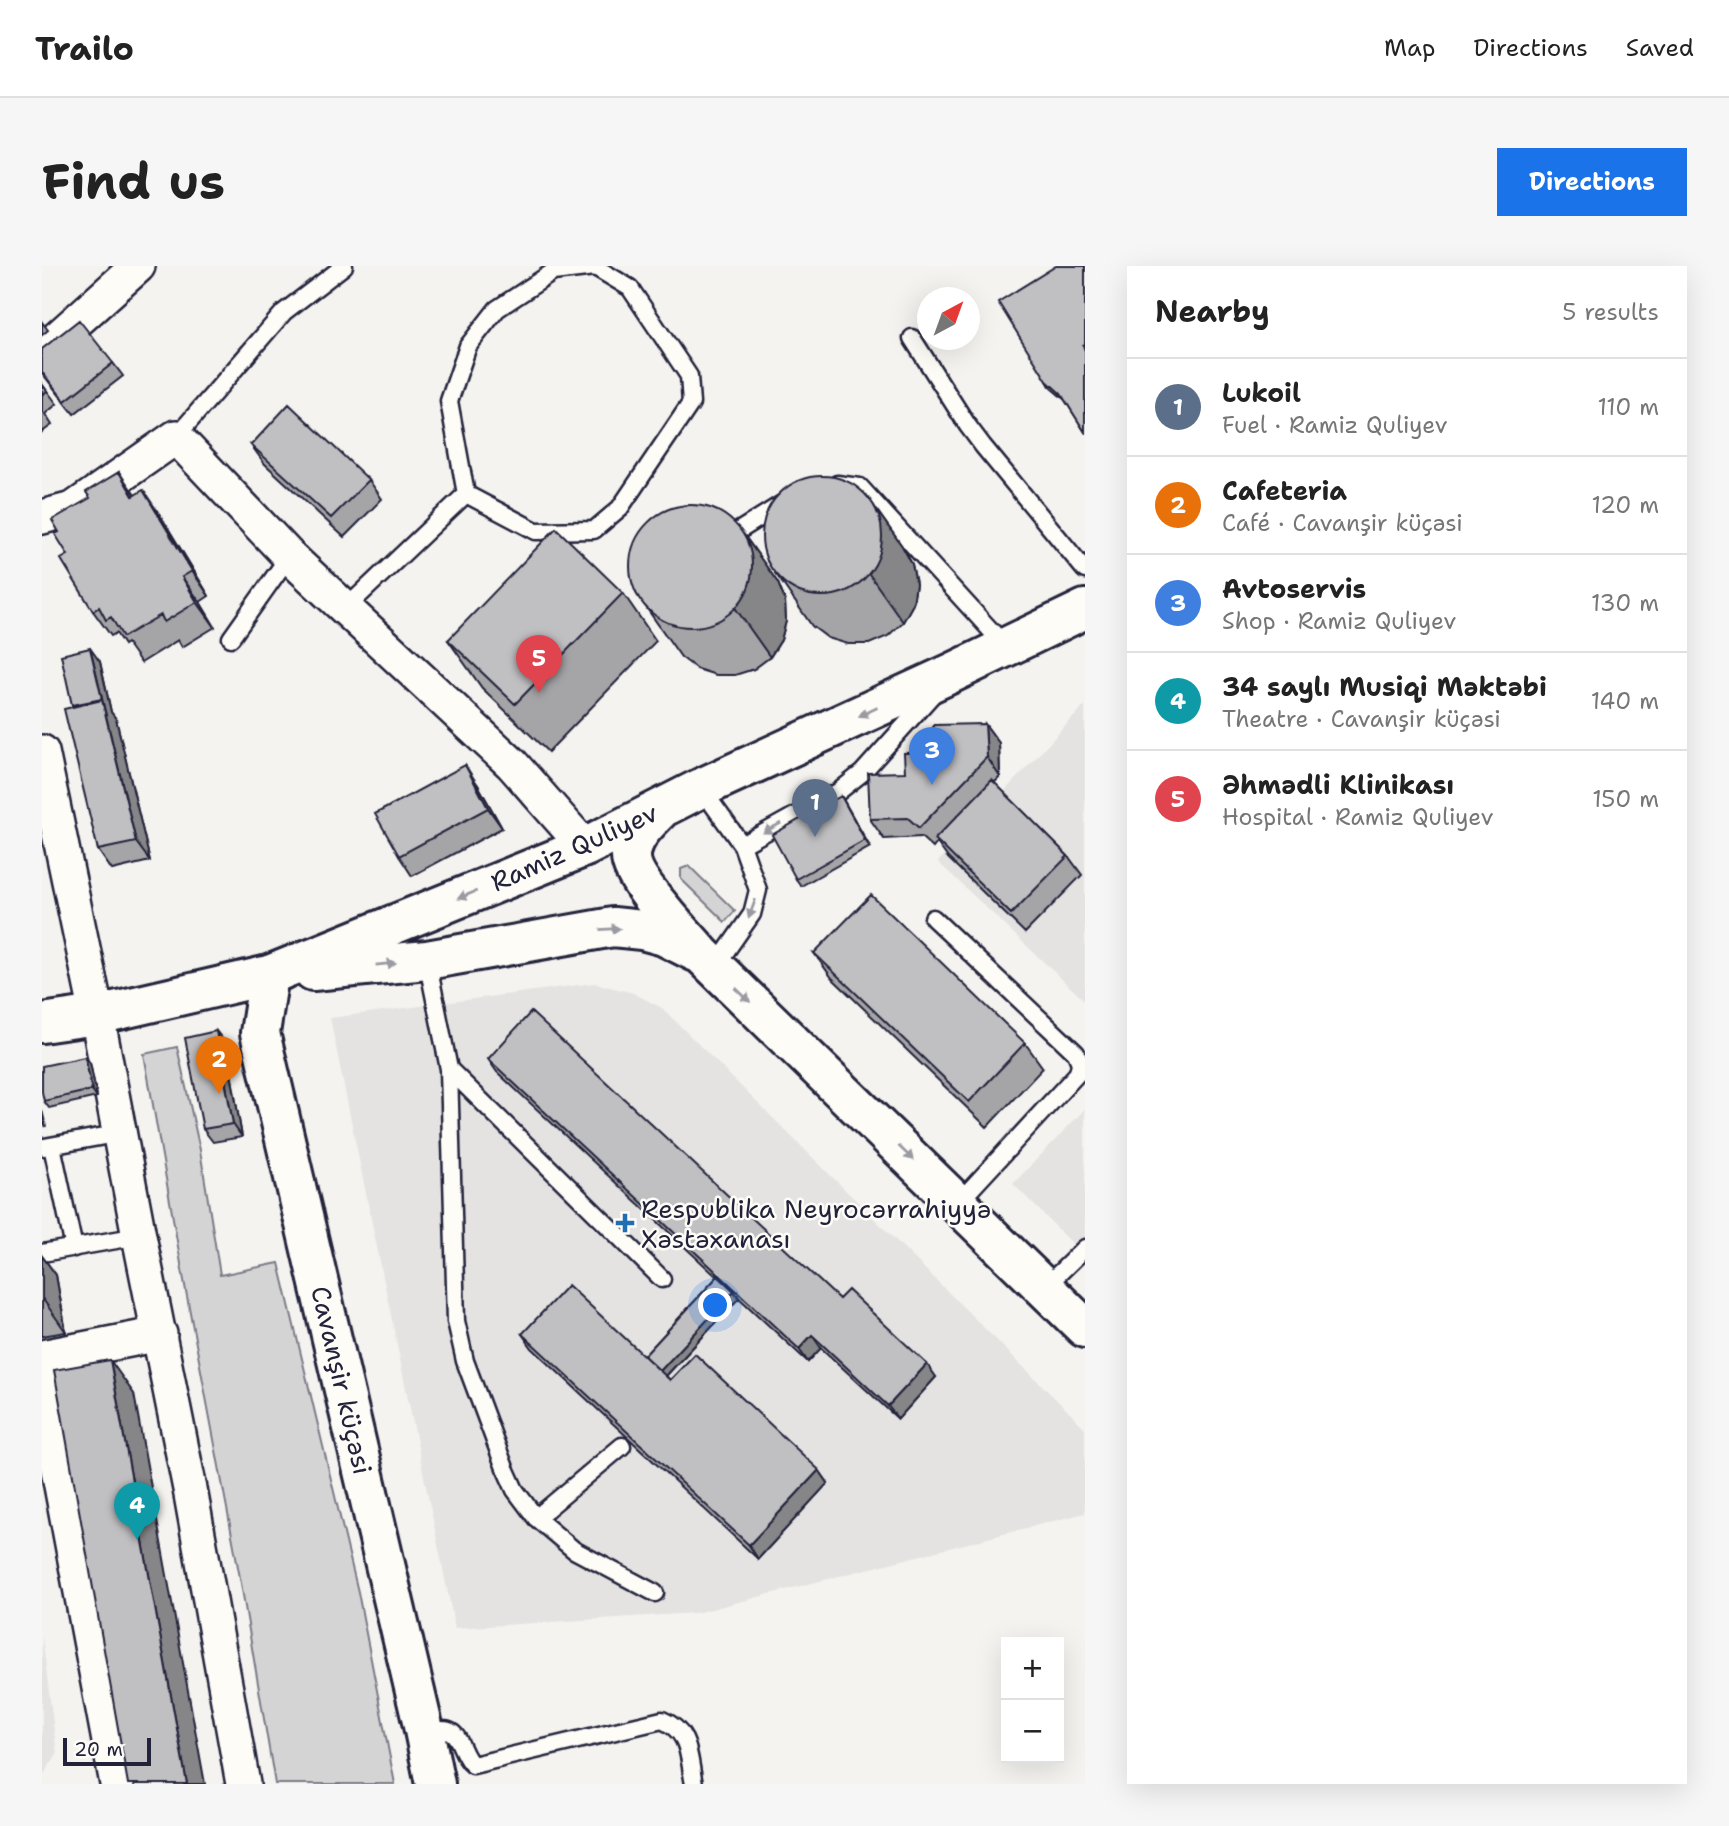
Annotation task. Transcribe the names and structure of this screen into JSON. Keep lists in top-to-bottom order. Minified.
{"streets":{"main road":["Ramiz Quliyev","Cavanşir küçəsi"]},"crossings":[["Ramiz Quliyev","Cavanşir küçəsi"]],"one_way":["Ramiz Quliyev"],"places":{"health":["Respublika Neyrocərrahiyyə Xəstəxanası"]},"scale_bar":"20 m","north":"top right","page":{"header":"Trailo","nav":["Map","Directions","Saved"],"buttons":"Directions","title":"Find us","heading":["Nearby","5 results"],"list":[{"mark":"1","name":"Lukoil","note":"Fuel · Ramiz Quliyev","value":"110 m"},{"mark":"2","name":"Cafeteria","note":"Café · Cavanşir küçəsi","value":"120 m"},{"mark":"3","name":"Avtoservis","note":"Shop · Ramiz Quliyev","value":"130 m"},{"mark":"4","name":"34 saylı Musiqi Məktəbi","note":"Theatre · Cavanşir küçəsi","value":"140 m"},{"mark":"5","name":"Əhmədli Klinikası","note":"Hospital · Ramiz Quliyev","value":"150 m"}],"pins":["5","3","1","2","4"],"map_buttons":["+","−"],"scale":"20 m"}}
